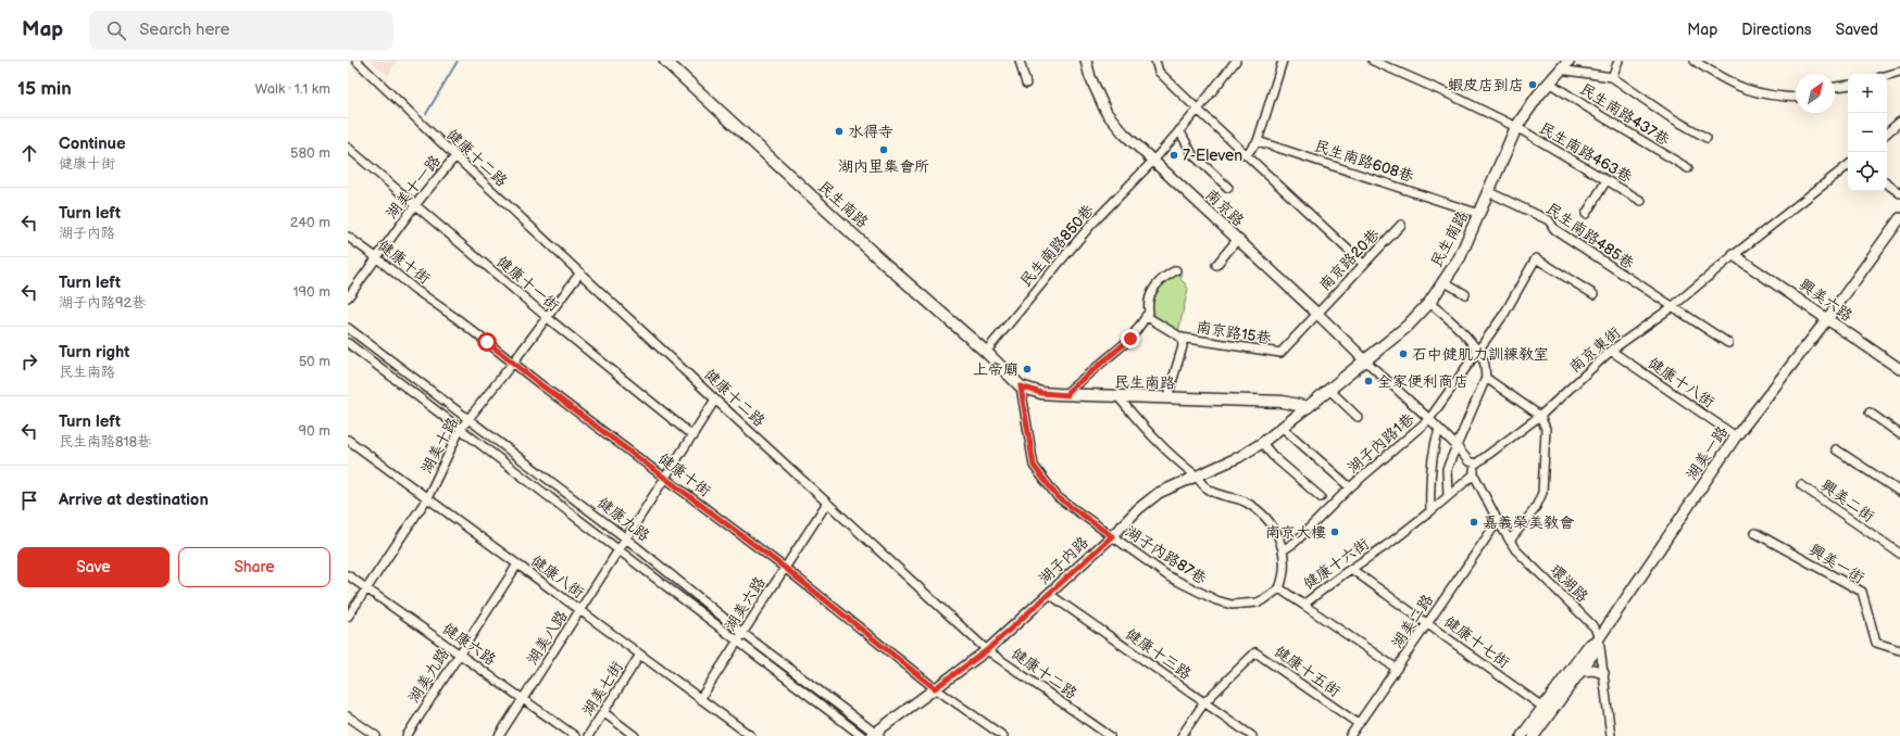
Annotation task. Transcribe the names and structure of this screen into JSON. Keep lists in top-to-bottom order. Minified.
{"streets":{"main road":["民生南路"],"street":["民生南路437巷","民生南路463巷","健康十二路","民生南路608巷","湖美十一路","南京路","民生南路485巷","民生南路850巷","南京路20巷","健康十街","健康十一街","興美六路","南京路15巷","南京東街","健康十八街","湖子內路1巷","湖美十路","湖美一路","興美二街","健康九路","湖子內路87巷","湖子內路","健康十六街","興美一街","健康八街","環湖路","湖美六路","湖美二路","湖美八路","健康十七街","健康六路","健康十三路","健康十五街","湖美九路","湖美七街"]},"crossings":[["民生南路437巷","民生南路"],["民生南路463巷","民生南路"],["健康十二路","湖美十一路"],["健康十二路","湖美十路"],["健康十二路","湖子內路"],["健康十二路","湖美六路"],["健康十二路","湖美八路"],["民生南路608巷","民生南路"],["湖美十一路","健康十街"],["湖美十一路","健康十一街"],["民生南路","南京路"],["民生南路","民生南路485巷"],["民生南路","民生南路850巷"],["民生南路","南京路15巷"],["民生南路","湖子內路87巷"],["民生南路","湖子內路"],["南京路","民生南路850巷"],["南京路","南京路20巷"],["南京路","南京路15巷"],["民生南路485巷","南京東街"],["南京路20巷","南京路15巷"],["健康十街","湖美十路"],["健康十街","湖子內路"],["健康十街","湖美六路"],["健康十街","湖美八路"],["健康十一街","湖美十路"],["健康十一街","湖美八路"],["興美六路","南京東街"],["興美六路","湖美一路"],["南京東街","健康十八街"],["南京東街","環湖路"],["健康十八街","湖美一路"],["湖子內路1巷","湖子內路"],["湖美十路","健康九路"],["湖美十路","健康八街"],["湖美十路","健康六路"],["湖美一路","環湖路"],["湖美一路","健康十七街"],["健康九路","湖子內路"],["健康九路","湖美六路"],["健康九路","湖美八路"],["湖子內路87巷","湖子內路"],["湖子內路","健康十三路"],["健康十六街","環湖路"],["健康十六街","湖美二路"],["健康十六街","健康十七街"],["健康八街","湖美六路"],["健康八街","湖美八路"],["健康八街","湖美九路"],["健康八街","湖美七街"],["環湖路","湖美二路"],["湖美二路","健康十七街"],["湖美二路","健康十五街"],["湖美八路","健康六路"],["健康六路","湖美九路"],["健康十三路","健康十五街"]],"places":["蝦皮店到店","水得寺","湖內里集會所","7-Eleven","石中健肌力訓練教室","上帝廟","全家便利商店","嘉義榮美教會","南京大樓"],"north":"top right","page":{"header":"Map","search":"Search here","nav":["Map","Directions","Saved"],"heading":["15 min","Walk · 1.1 km"],"map_buttons":["+","−"],"list":[["Continue","健康十街","580 m"],["Turn left","湖子內路","240 m"],["Turn left","湖子內路92巷","190 m"],["Turn right","民生南路","50 m"],["Turn left","民生南路818巷","90 m"],"Arrive at destination"],"buttons":["Save","Share"]}}
